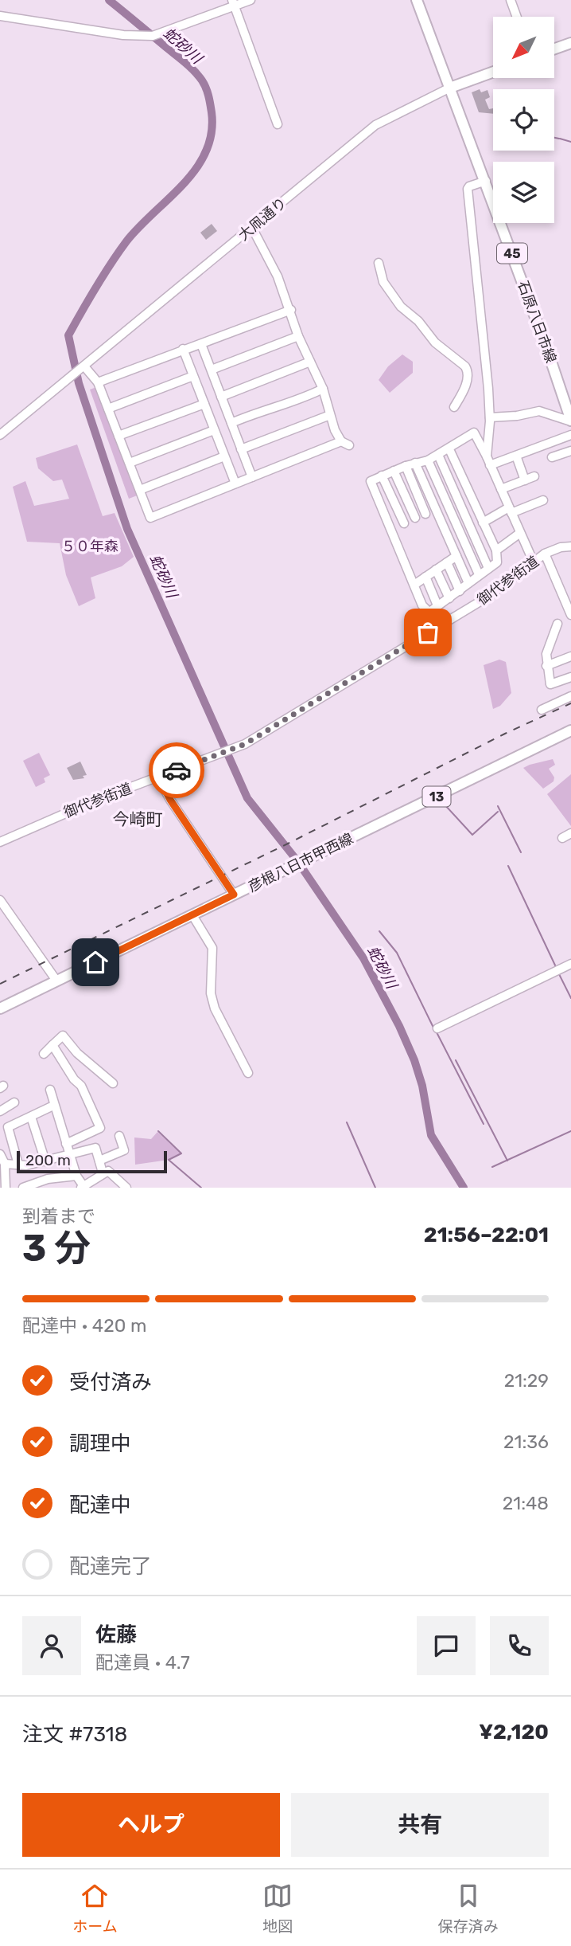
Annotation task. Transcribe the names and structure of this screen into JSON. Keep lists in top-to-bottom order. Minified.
{"streets":{"main road":["45","石原八日市線","13","彦根八日市甲西線"],"street":["大凧通り","御代参街道"]},"crossings":[["大凧通り","石原八日市線"]],"districts":["今崎町"],"water":["蛇砂川"],"parks":["５０年森"],"scale_bar":"200 m","north":"bottom left","page":{"scale":"200 m","heading":["3 分","到着まで","21:56–22:01"],"panel":["佐藤","配達員 · 4.7","注文 #7318","¥2,120"],"bar":"配達中 · 420 m","list":[["受付済み","21:29"],["調理中","21:36"],["配達中","21:48"],"配達完了"],"buttons":["ヘルプ","共有"],"tabs":["ホーム","地図","保存済み"]}}
